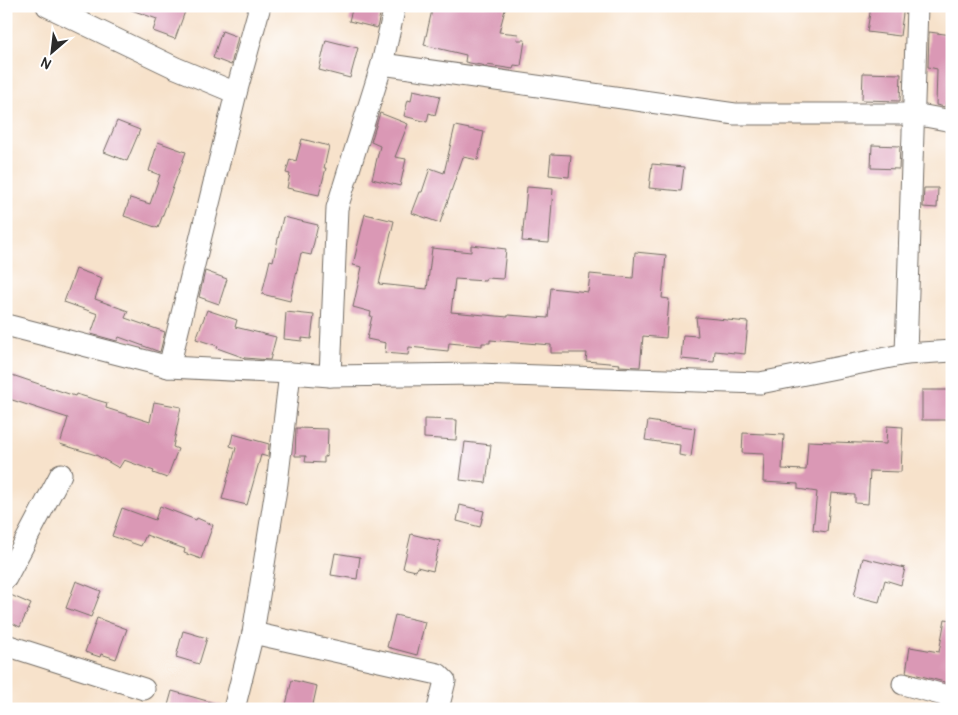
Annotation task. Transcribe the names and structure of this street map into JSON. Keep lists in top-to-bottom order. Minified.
{"north":"bottom left"}
